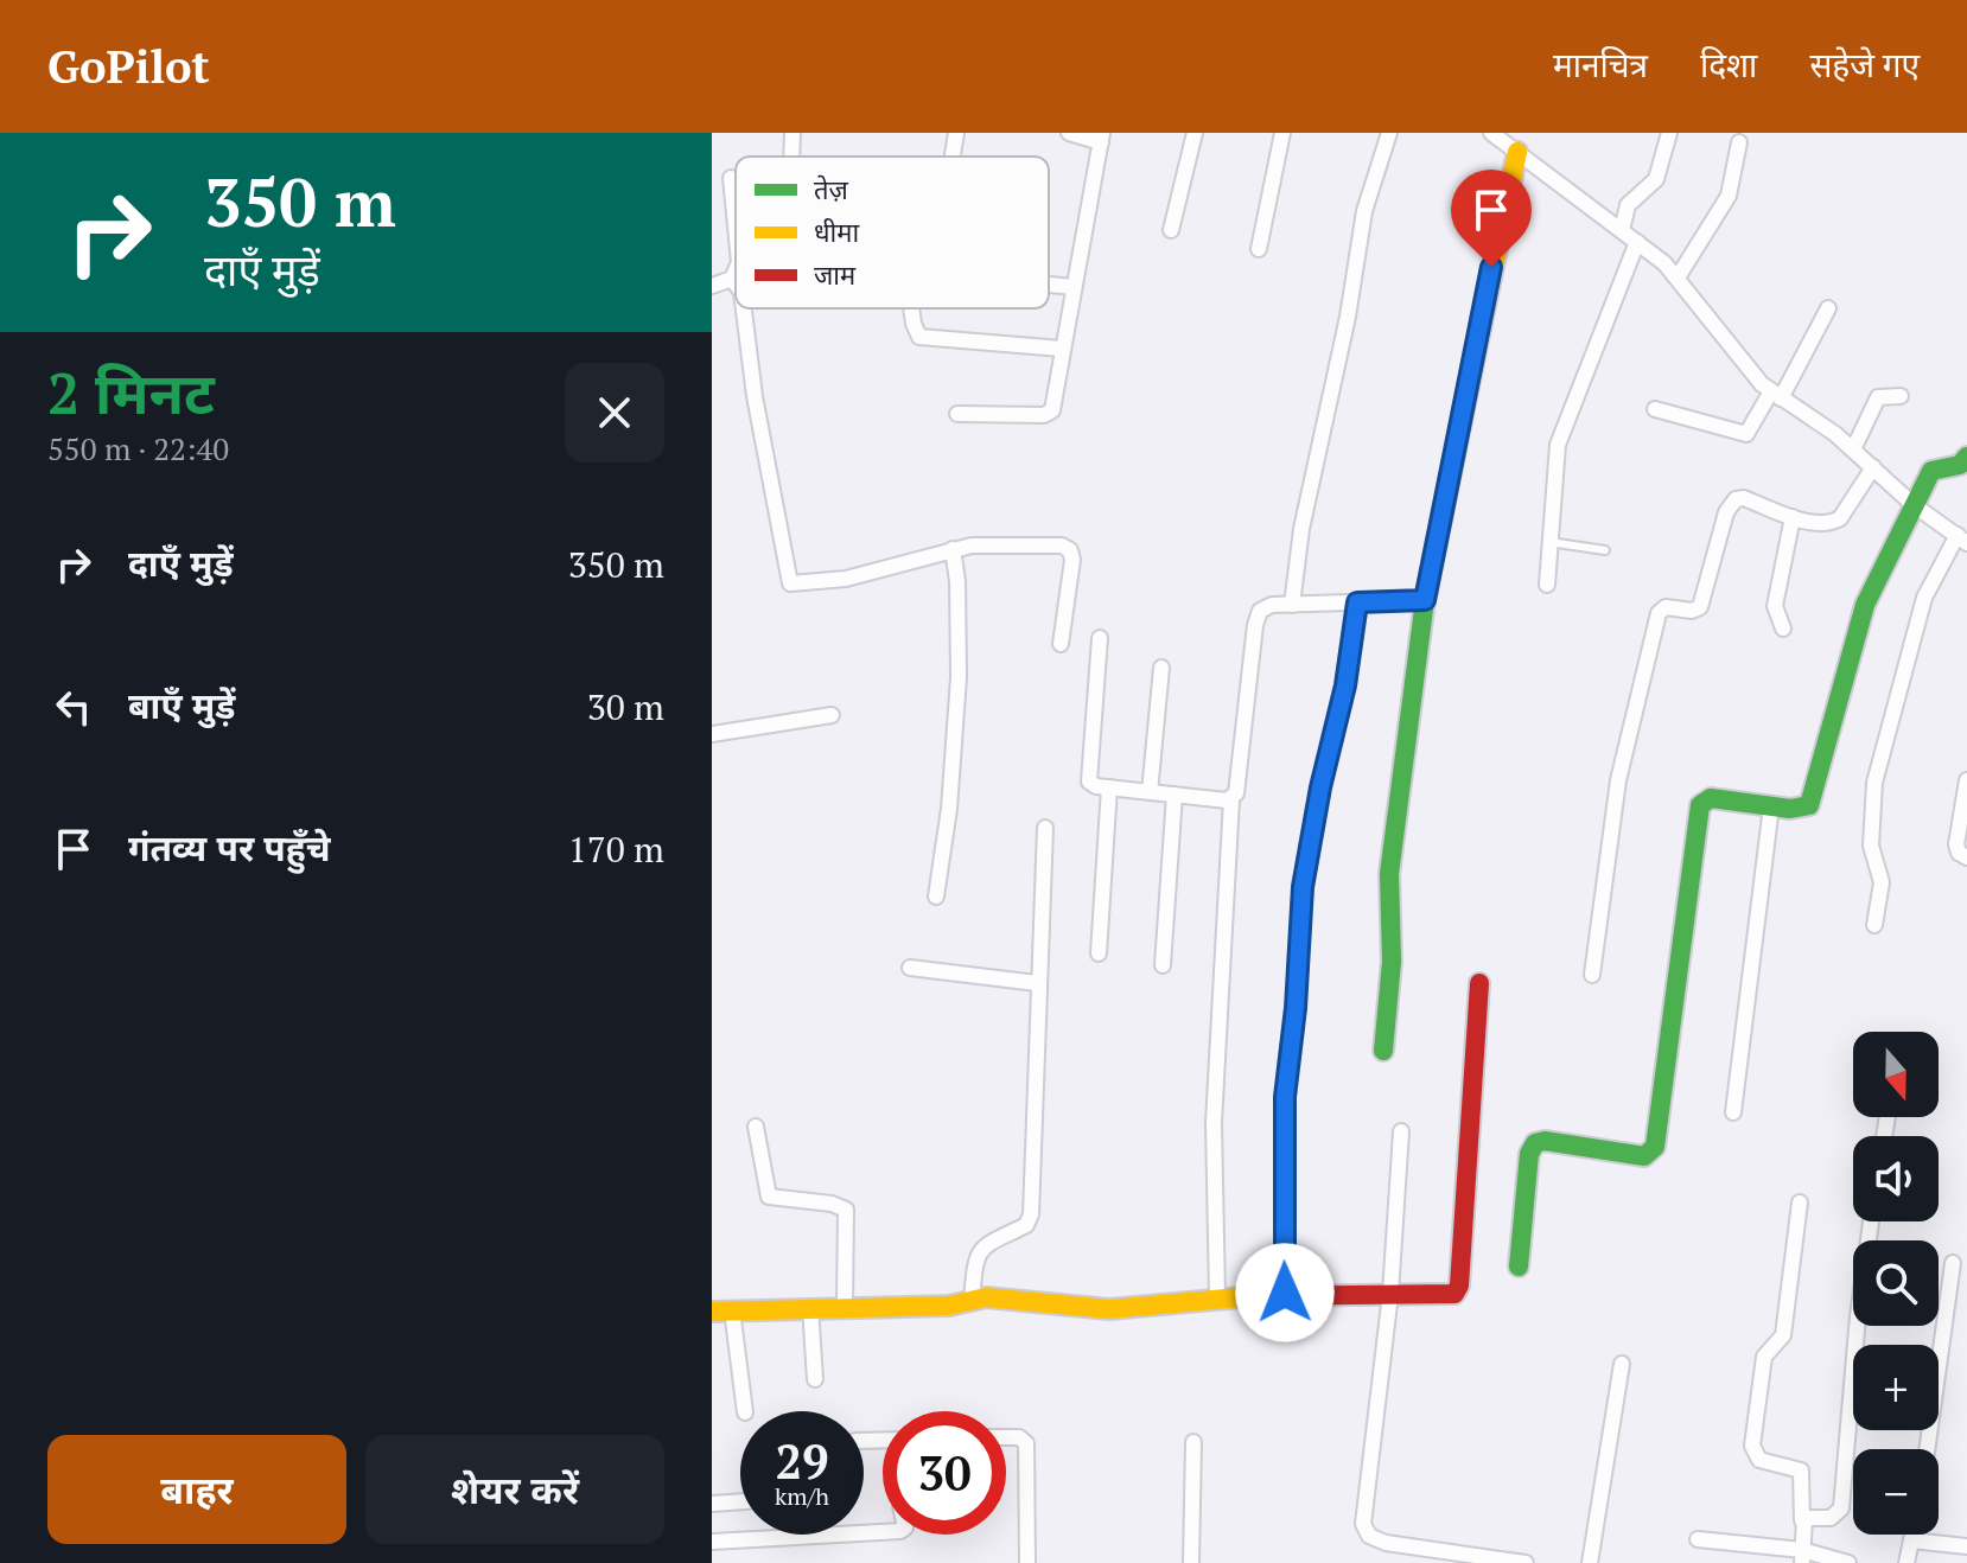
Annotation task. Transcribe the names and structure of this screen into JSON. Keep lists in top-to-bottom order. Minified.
{"legend":["तेज़","धीमा","जाम"],"north":"bottom","page":{"header":"GoPilot","nav":["मानचित्र","दिशा","सहेजे गए"],"turn":["350 m","दाएँ मुड़ें"],"heading":["2 मिनट","550 m · 22:40"],"list":[{"name":"दाएँ मुड़ें","value":"350 m"},{"name":"बाएँ मुड़ें","value":"30 m"},{"name":"गंतव्य पर पहुँचे","value":"170 m"}],"map_buttons":["+","−"],"speed":"29 km/h","limit":"30","buttons":["बाहर","शेयर करें"]}}
